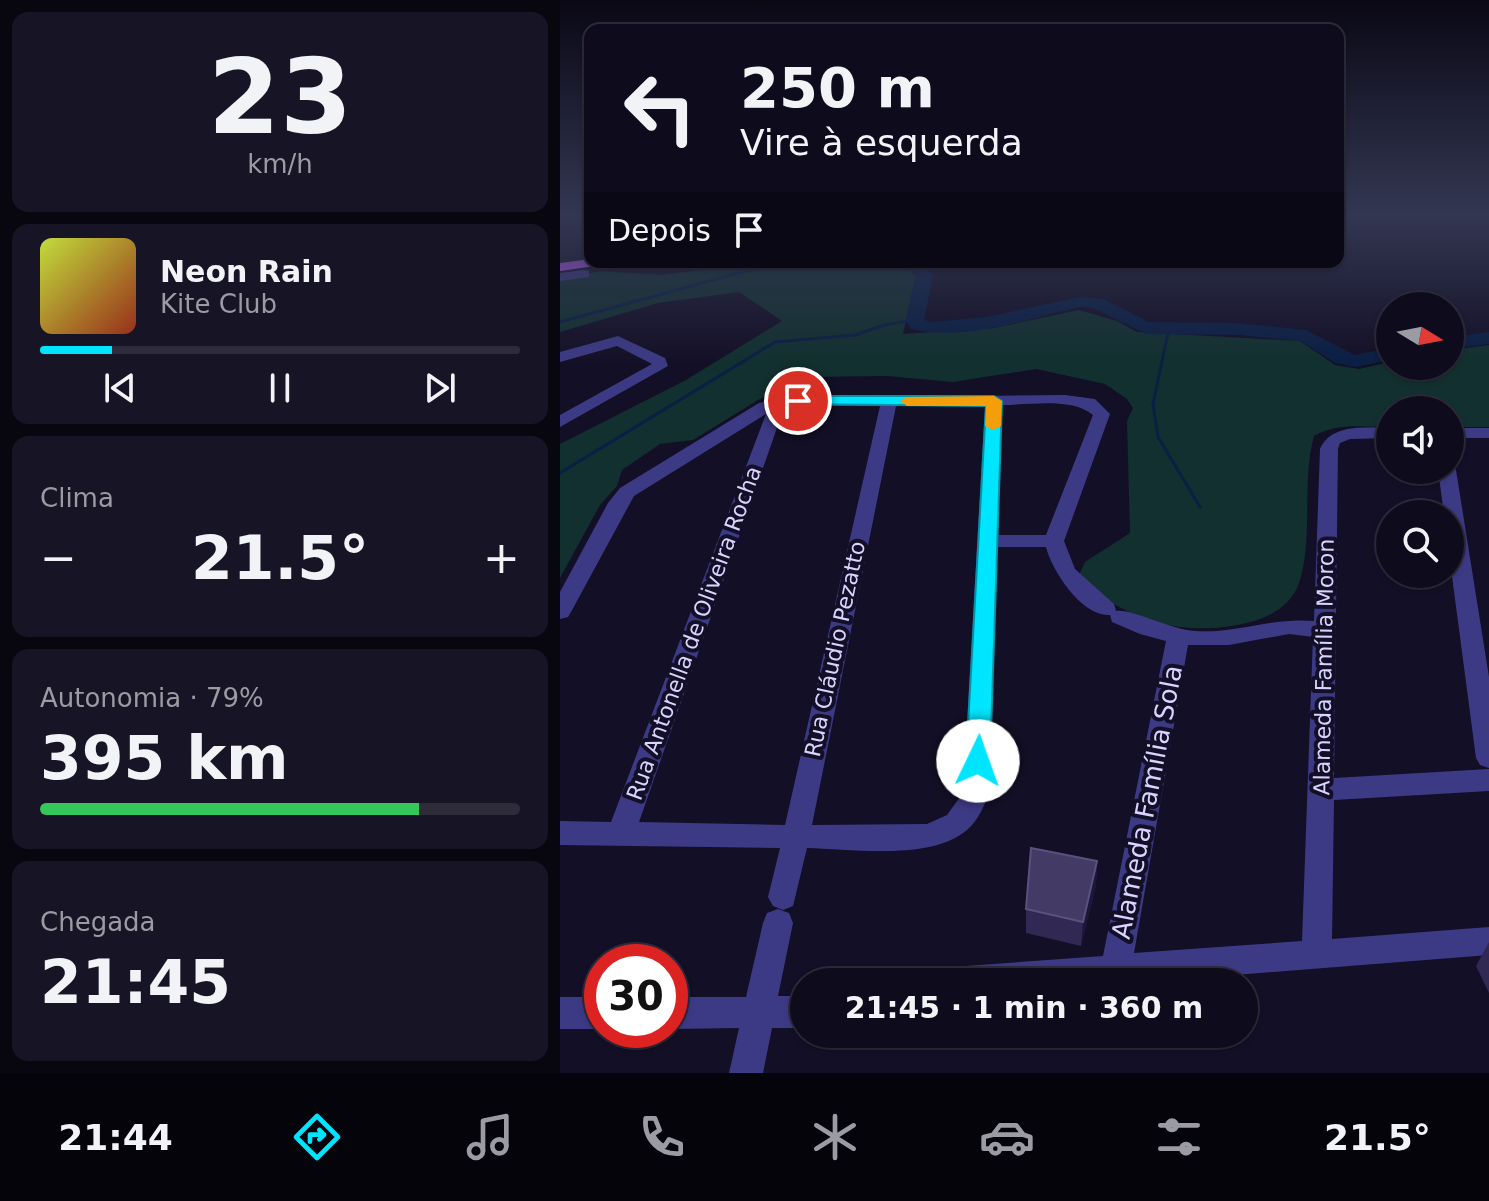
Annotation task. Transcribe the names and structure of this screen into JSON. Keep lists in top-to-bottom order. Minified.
{"streets":{"street":["Rua Antonella de Oliveira Rocha","Rua Cláudio Pezatto","Alameda Família Moron","Alameda Família Sola"]},"north":"right","page":{"tile":[["23","km/h"],"Clima",["Autonomia · 79%","395 km"],["Chegada","21:45"]],"turn":["250 m","Vire à esquerda"],"then":"Depois","song":["Neon Rain","Kite Club"],"heat":["−","21.5°","+"],"limit":"30","trip":"21:45 · 1 min · 360 m","tabs":["21:44","21.5°"]}}
